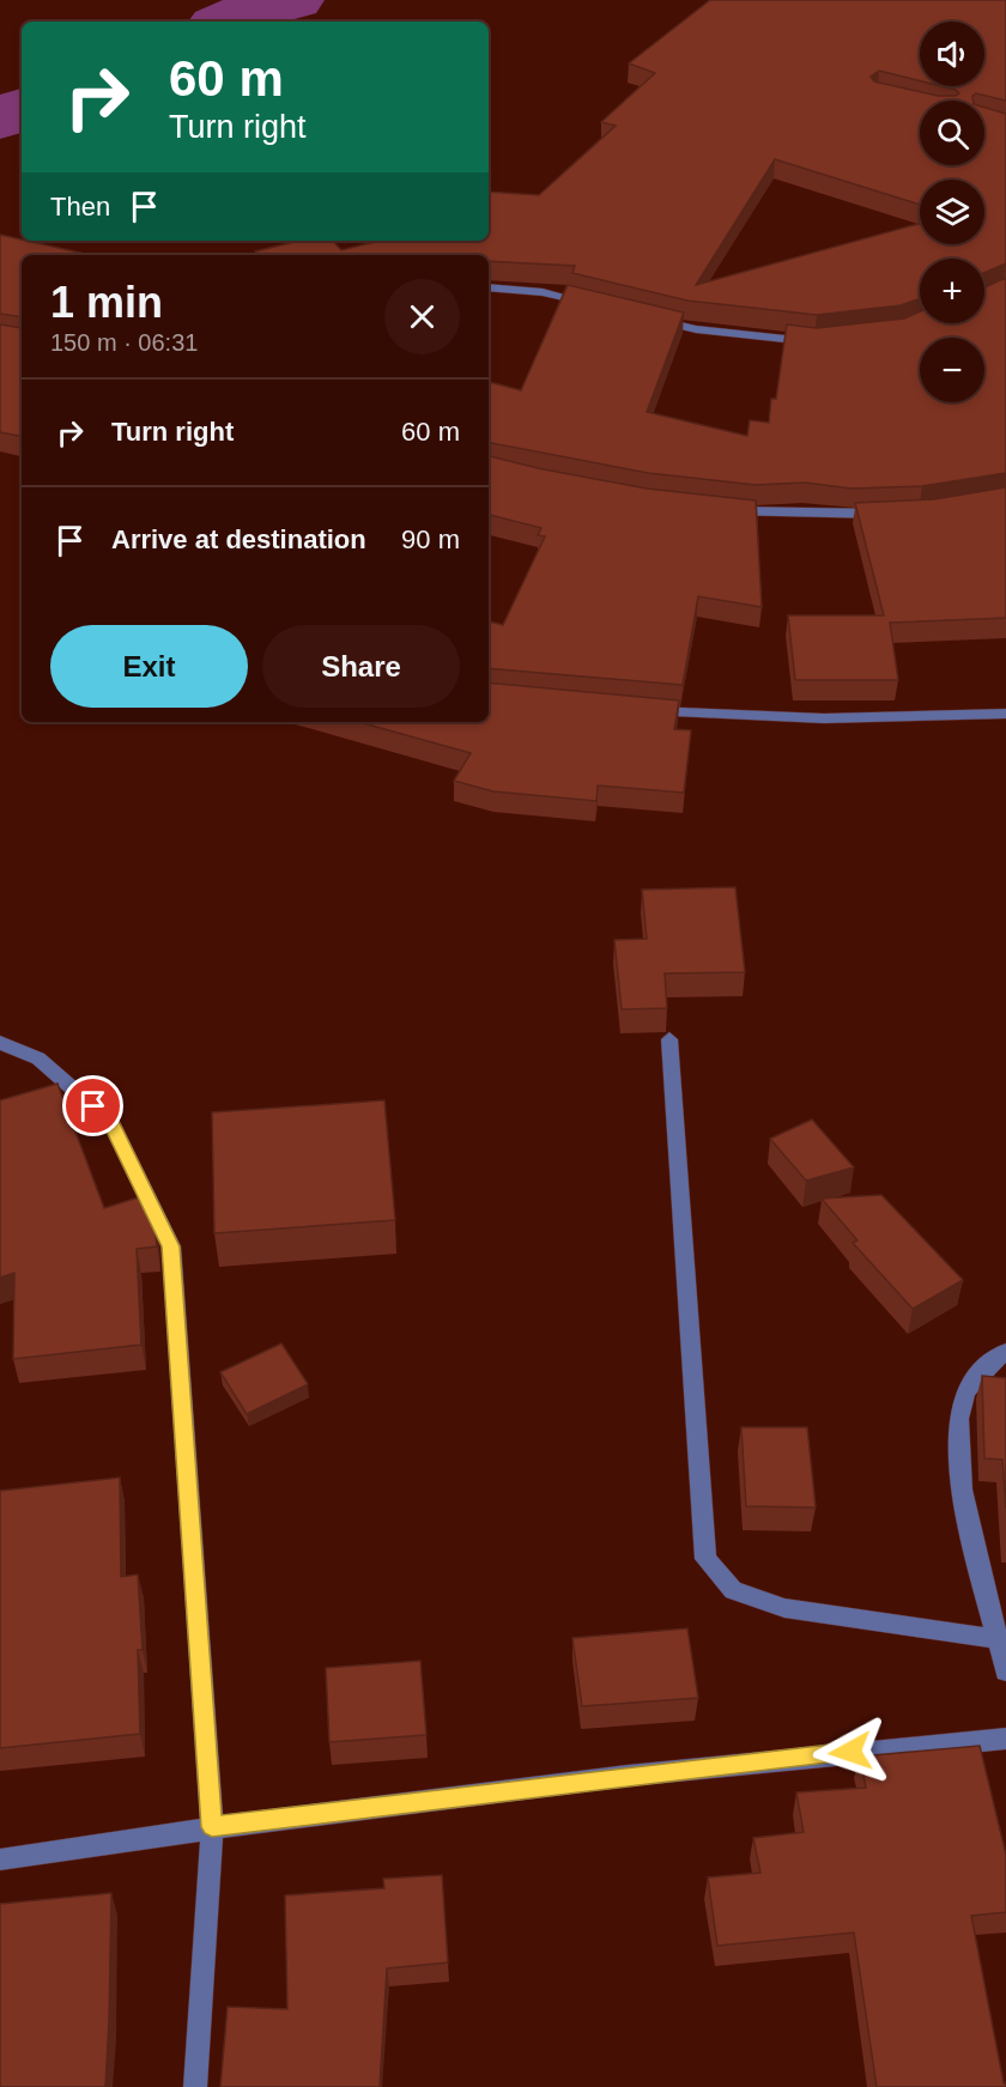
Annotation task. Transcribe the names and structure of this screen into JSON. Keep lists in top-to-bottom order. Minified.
{"page":{"map_buttons":["+","−"],"turn":["60 m","Turn right"],"then":"Then","heading":["1 min","150 m · 06:31"],"list":[{"name":"Turn right","value":"60 m"},{"name":"Arrive at destination","value":"90 m"}],"buttons":["Exit","Share"]}}
